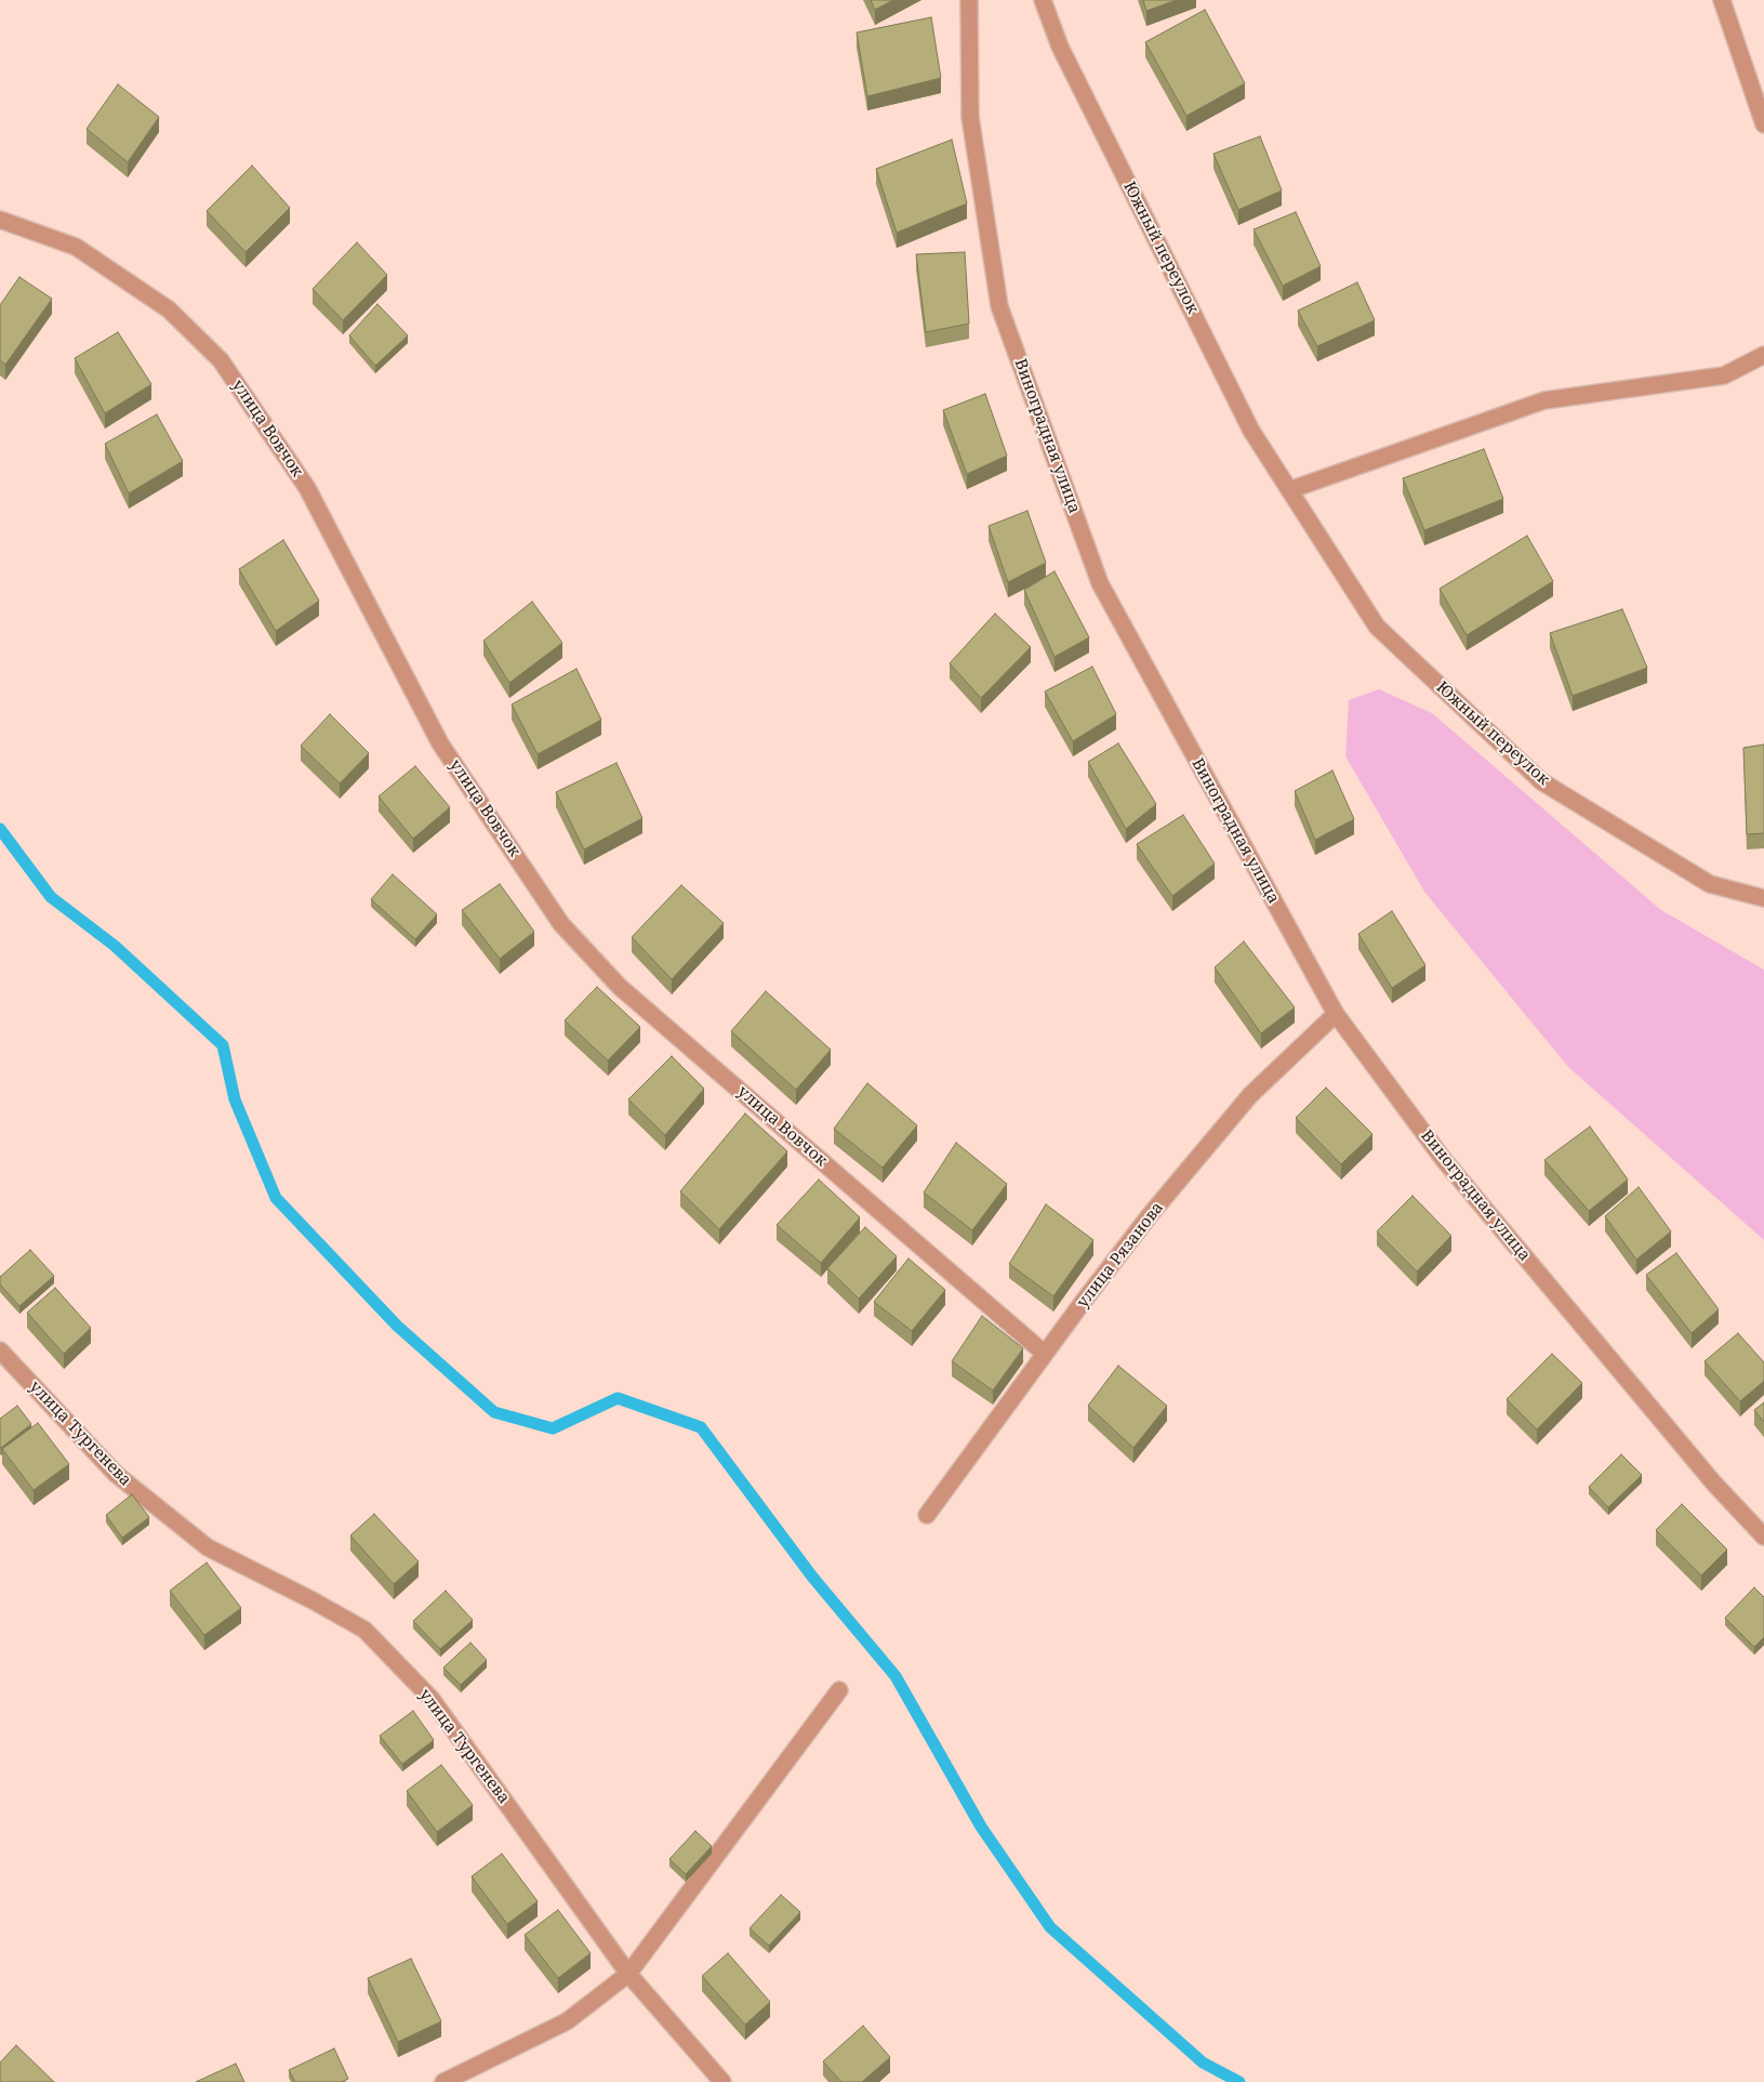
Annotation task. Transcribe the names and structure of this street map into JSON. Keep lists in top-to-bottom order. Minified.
{"streets":{"street":["Южный переулок","улица Вовчок","Виноградная улица","улица Рязанова","улица Тургенева"]},"crossings":[["улица Вовчок","улица Рязанова"],["Виноградная улица","улица Рязанова"]]}
